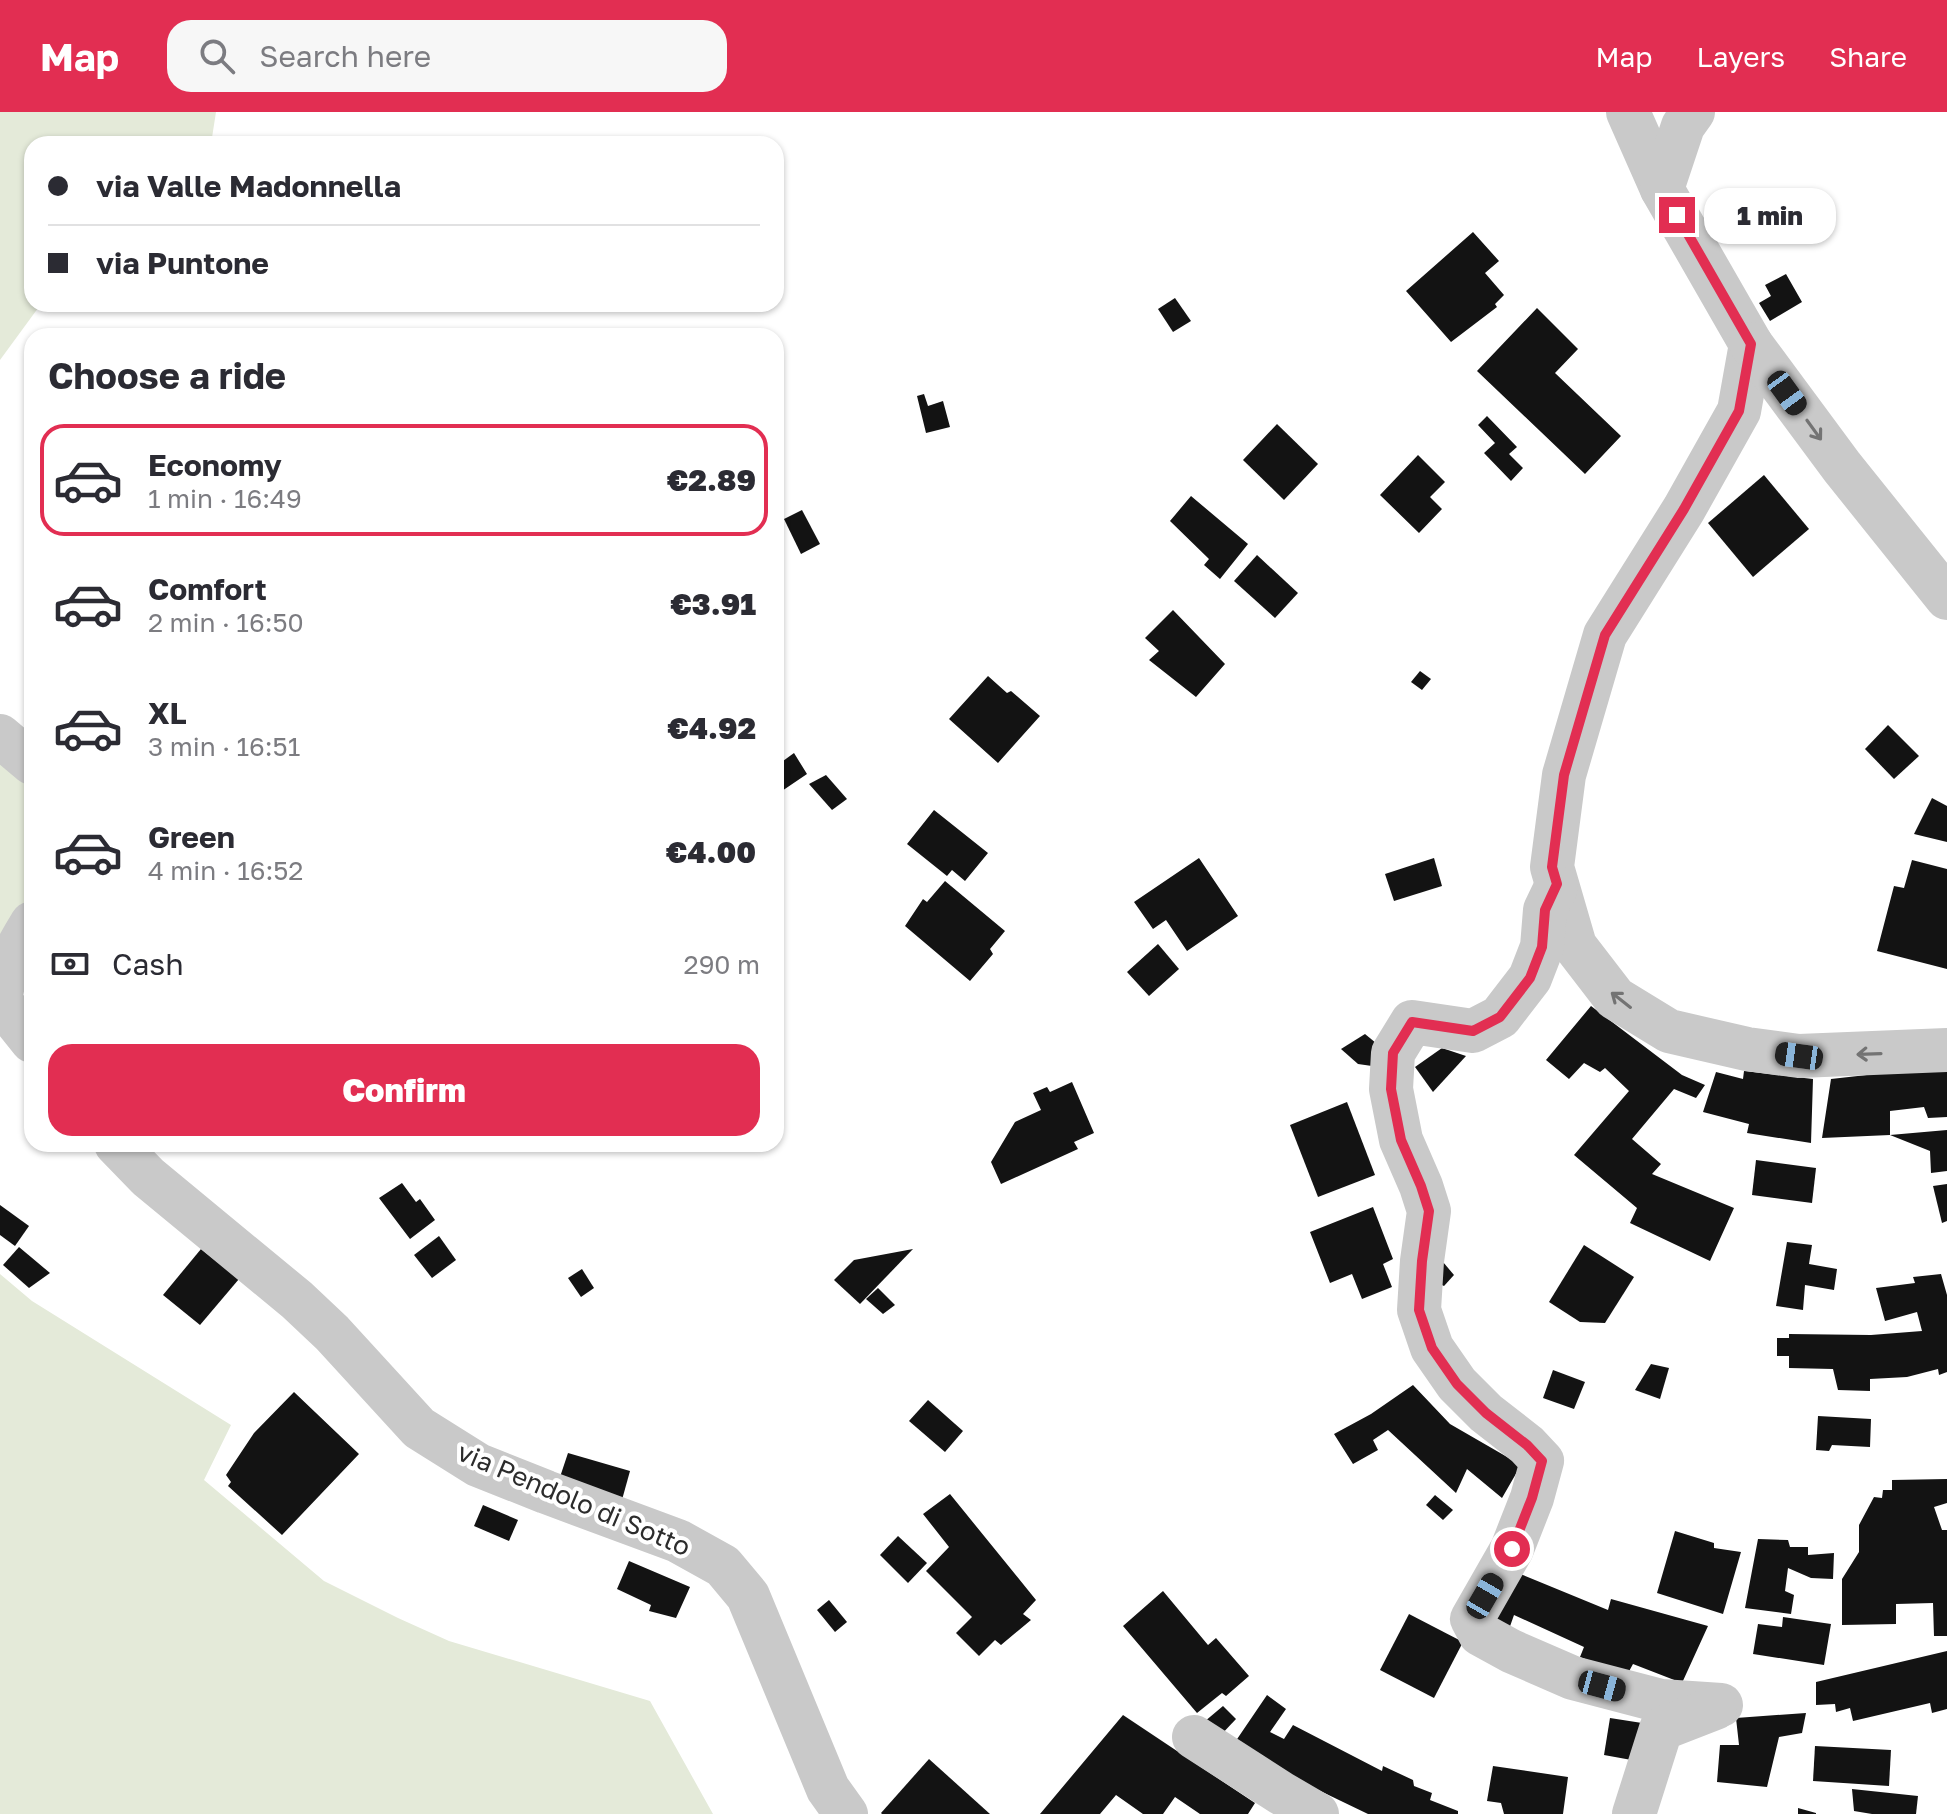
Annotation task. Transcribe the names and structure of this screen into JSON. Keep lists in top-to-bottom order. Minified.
{"streets":{"street":["via Pendolo di Sotto"]},"page":{"header":"Map","search":"Search here","nav":["Map","Layers","Share"],"banner":["via Valle Madonnella","via Puntone"],"bubble":"1 min","heading":"Choose a ride","list":[{"name":"Economy","note":"1 min · 16:49","value":"€2.89"},{"name":"Comfort","note":"2 min · 16:50","value":"€3.91"},{"name":"XL","note":"3 min · 16:51","value":"€4.92"},{"name":"Green","note":"4 min · 16:52","value":"€4.00"}],"pay":["Cash","290 m"],"buttons":"Confirm"}}
